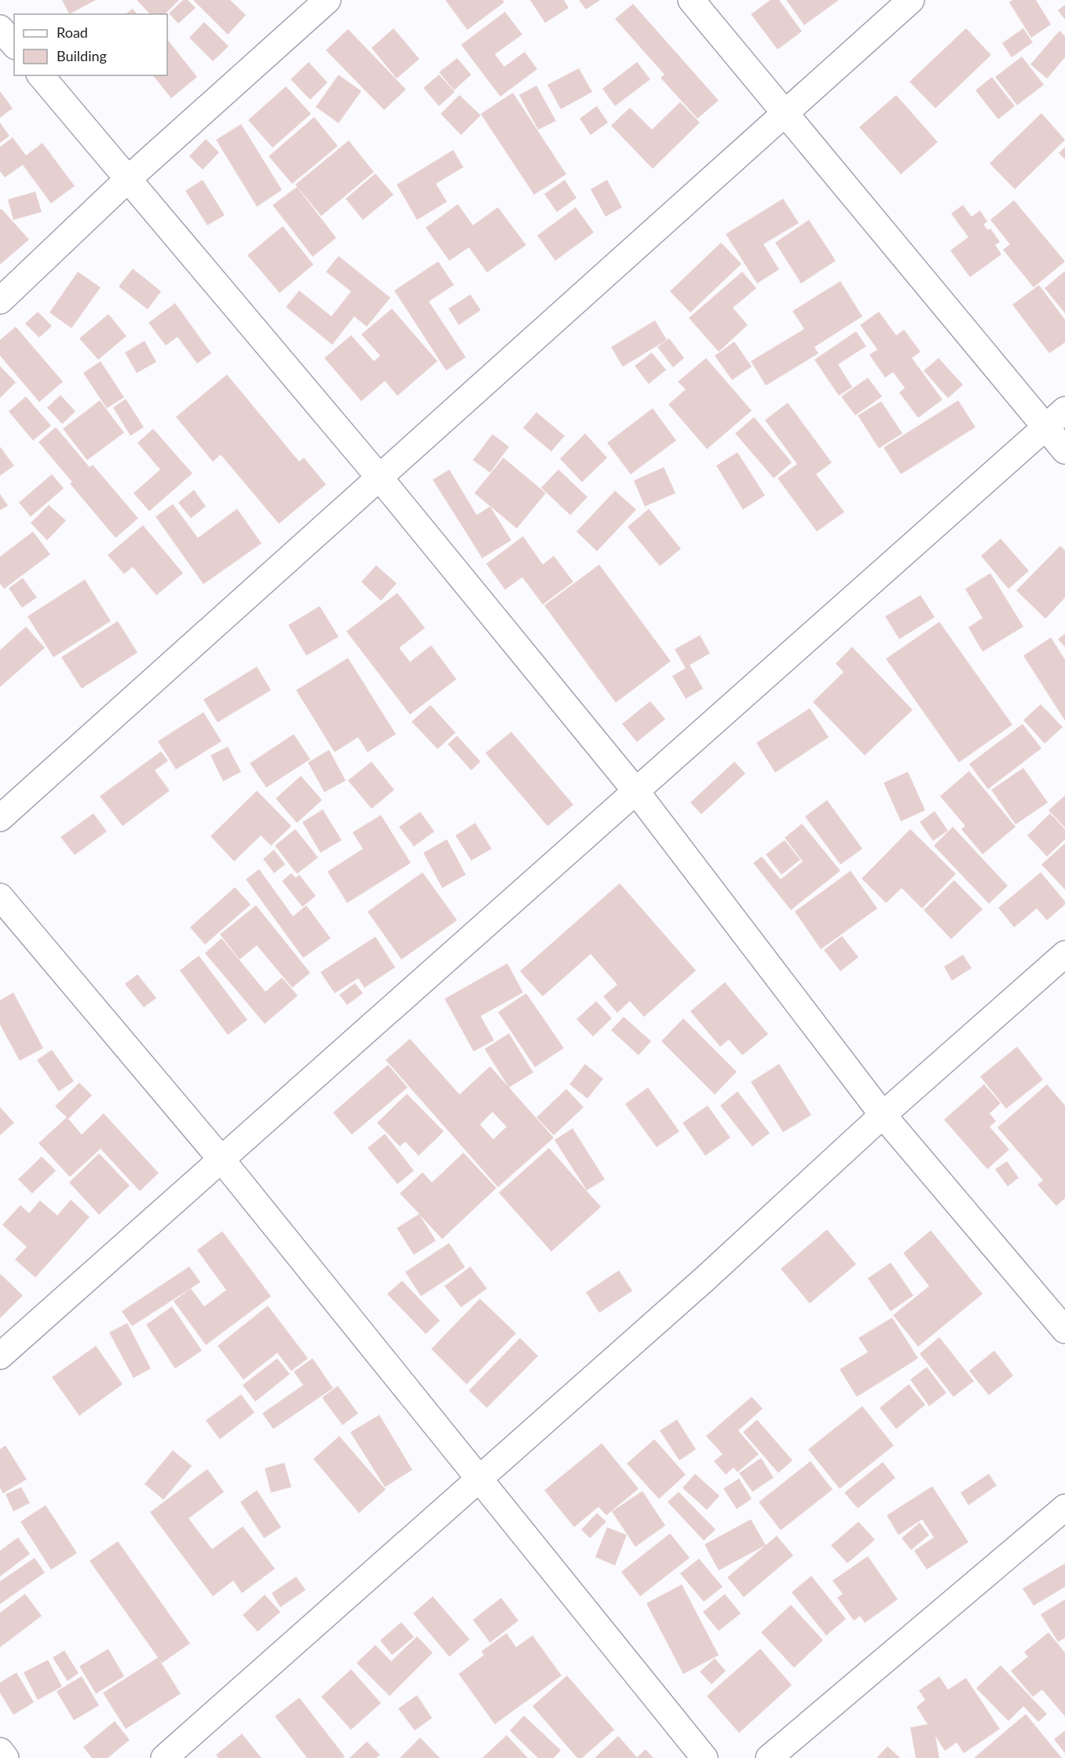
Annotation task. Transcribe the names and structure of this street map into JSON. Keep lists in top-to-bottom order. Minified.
{"legend":["Road","Building"]}
